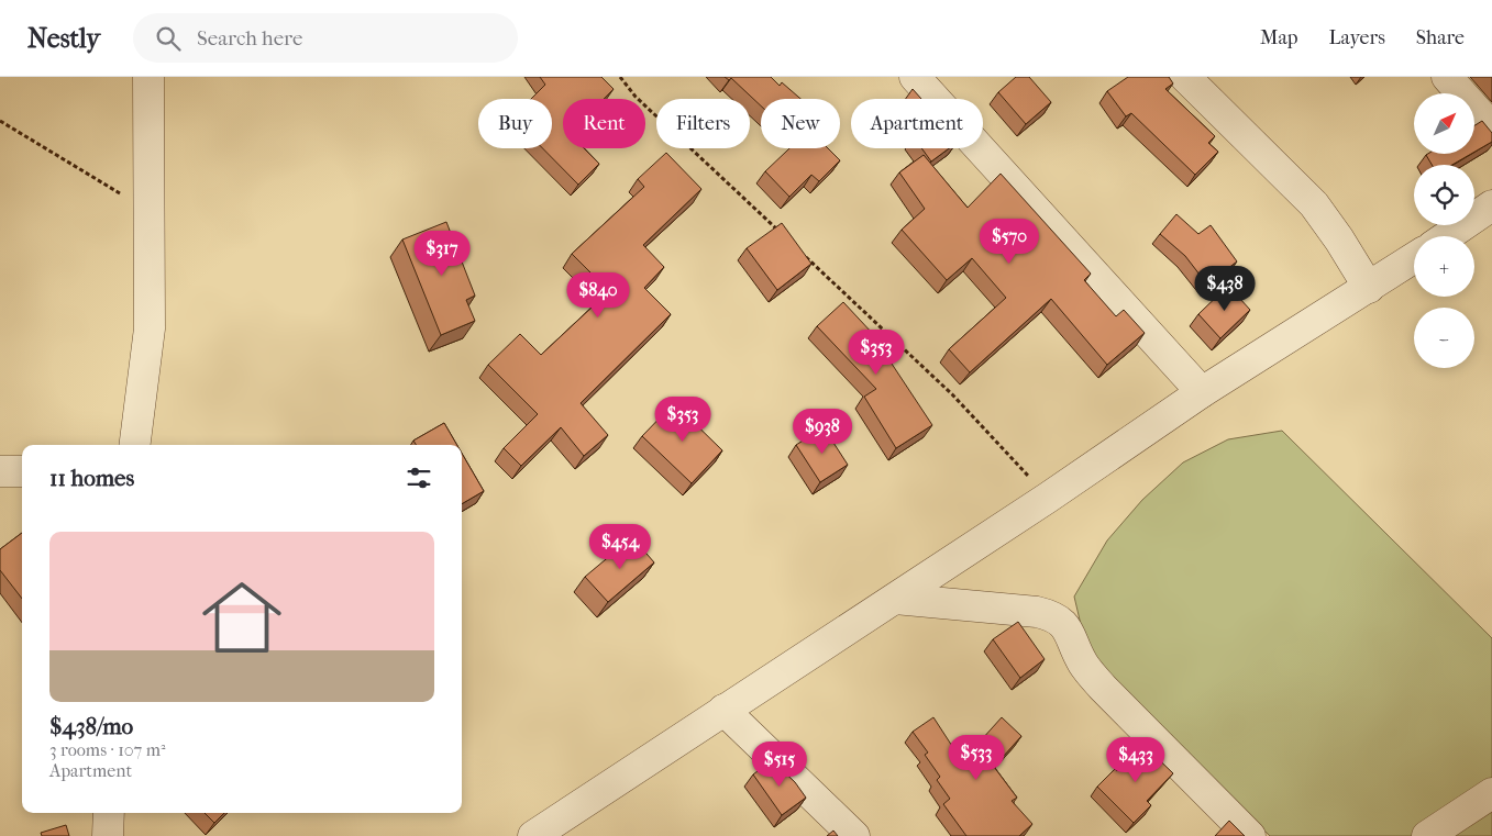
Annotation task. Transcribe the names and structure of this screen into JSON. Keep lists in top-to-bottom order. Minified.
{"north":"top right","page":{"header":"Nestly","search":"Search here","nav":["Map","Layers","Share"],"map_buttons":["+","−"],"chip":["Buy","Rent","Filters","New","Apartment"],"price":["$570","$317","$438","$840","$353","$353","$938","$454","$533","$433","$515"],"heading":"11 homes","list":[{"name":"$438/mo","note":"3 rooms · 107 m² · Apartment"}]}}
